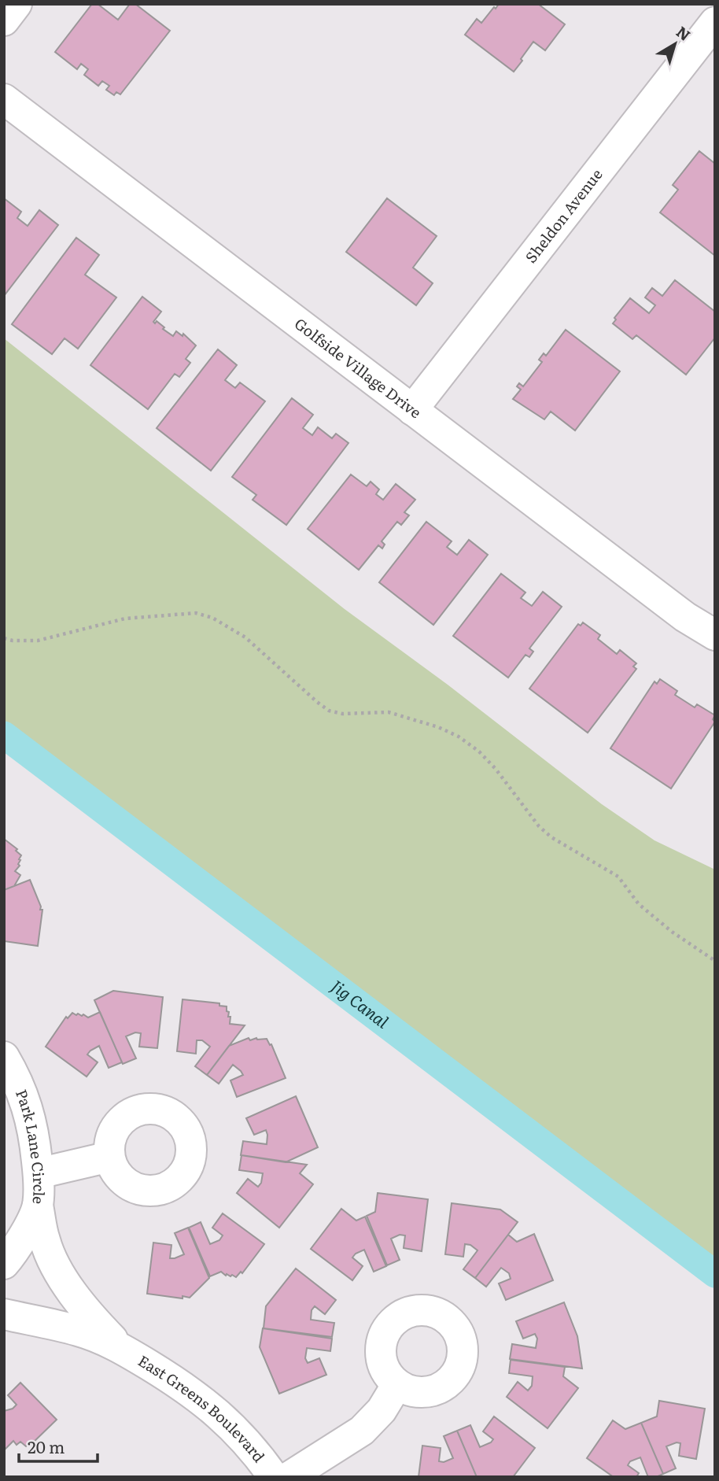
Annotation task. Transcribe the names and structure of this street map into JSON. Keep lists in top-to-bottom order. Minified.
{"streets":{"street":["Sheldon Avenue","Golfside Village Drive","Park Lane Circle","East Greens Boulevard"]},"crossings":[["Sheldon Avenue","Golfside Village Drive"],["Park Lane Circle","East Greens Boulevard"]],"water":["Jig Canal"],"scale_bar":"20 m","north":"top right"}
